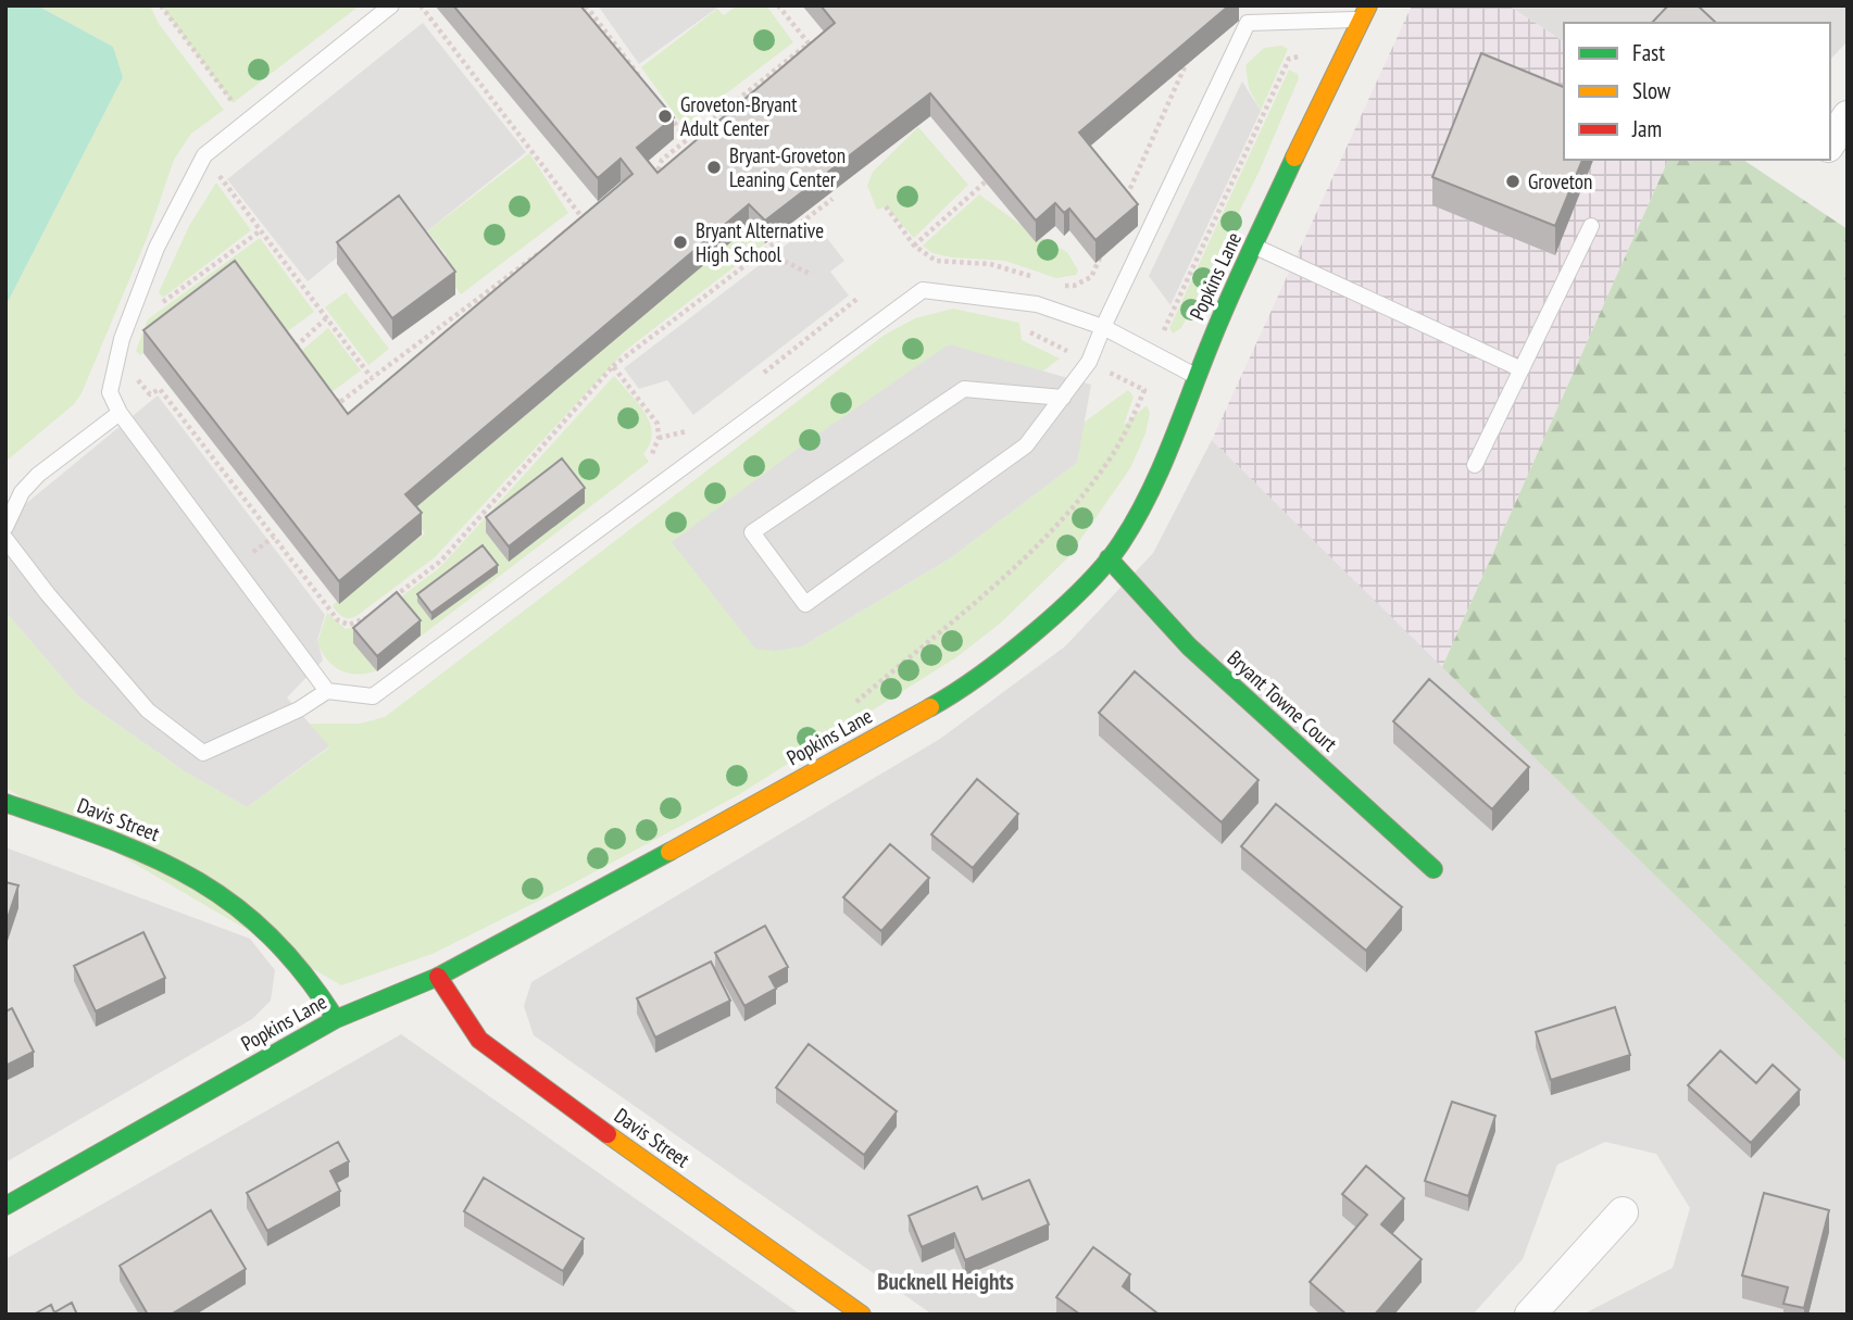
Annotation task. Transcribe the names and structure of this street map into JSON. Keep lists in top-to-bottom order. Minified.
{"streets":{"street":["Popkins Lane","Bryant Towne Court","Davis Street"]},"crossings":[["Popkins Lane","Bryant Towne Court"],["Popkins Lane","Davis Street"]],"districts":["Bucknell Heights"],"places":["Groveton-Bryant Adult Center","Bryant-Groveton Leaning Center","Groveton","Bryant Alternative High School"],"legend":["Fast","Slow","Jam"]}
